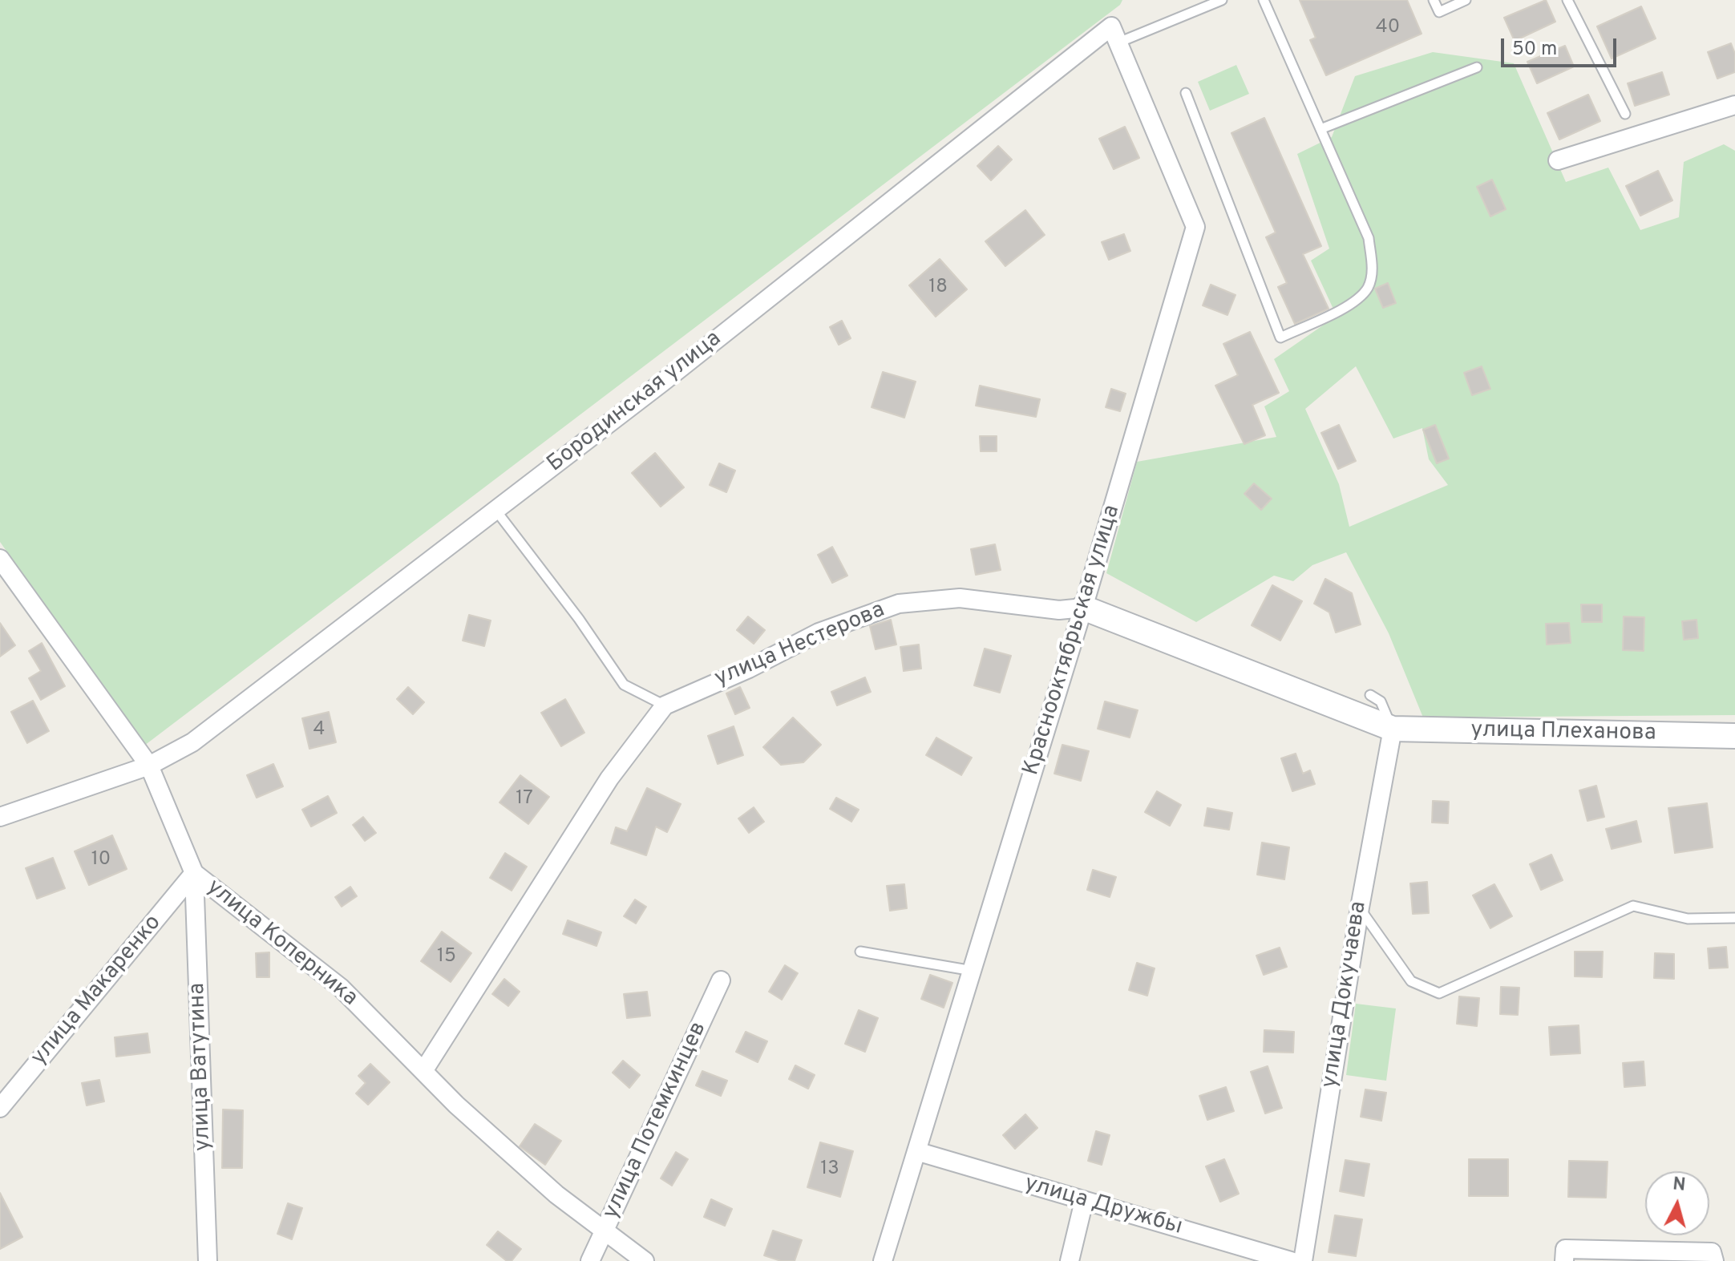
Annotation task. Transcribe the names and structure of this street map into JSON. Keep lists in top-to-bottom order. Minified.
{"streets":{"street":["Бородинская улица","Краснооктябрьская улица","улица Нестерова","улица Плеханова","улица Коперника","улица Макаренко","улица Докучаева","улица Ватутина","улица Потемкинцев","улица Дружбы"]},"crossings":[["Бородинская улица","Краснооктябрьская улица"],["Бородинская улица","улица Коперника"],["Краснооктябрьская улица","улица Нестерова"],["Краснооктябрьская улица","улица Дружбы"],["улица Нестерова","улица Плеханова"],["улица Нестерова","улица Коперника"],["улица Нестерова","улица Докучаева"],["улица Плеханова","улица Докучаева"],["улица Коперника","улица Макаренко"],["улица Коперника","улица Ватутина"],["улица Коперника","улица Потемкинцев"],["улица Макаренко","улица Ватутина"]],"house_numbers":["40","18","4","17","10","15","13"],"scale_bar":"50 m","north":"top"}
